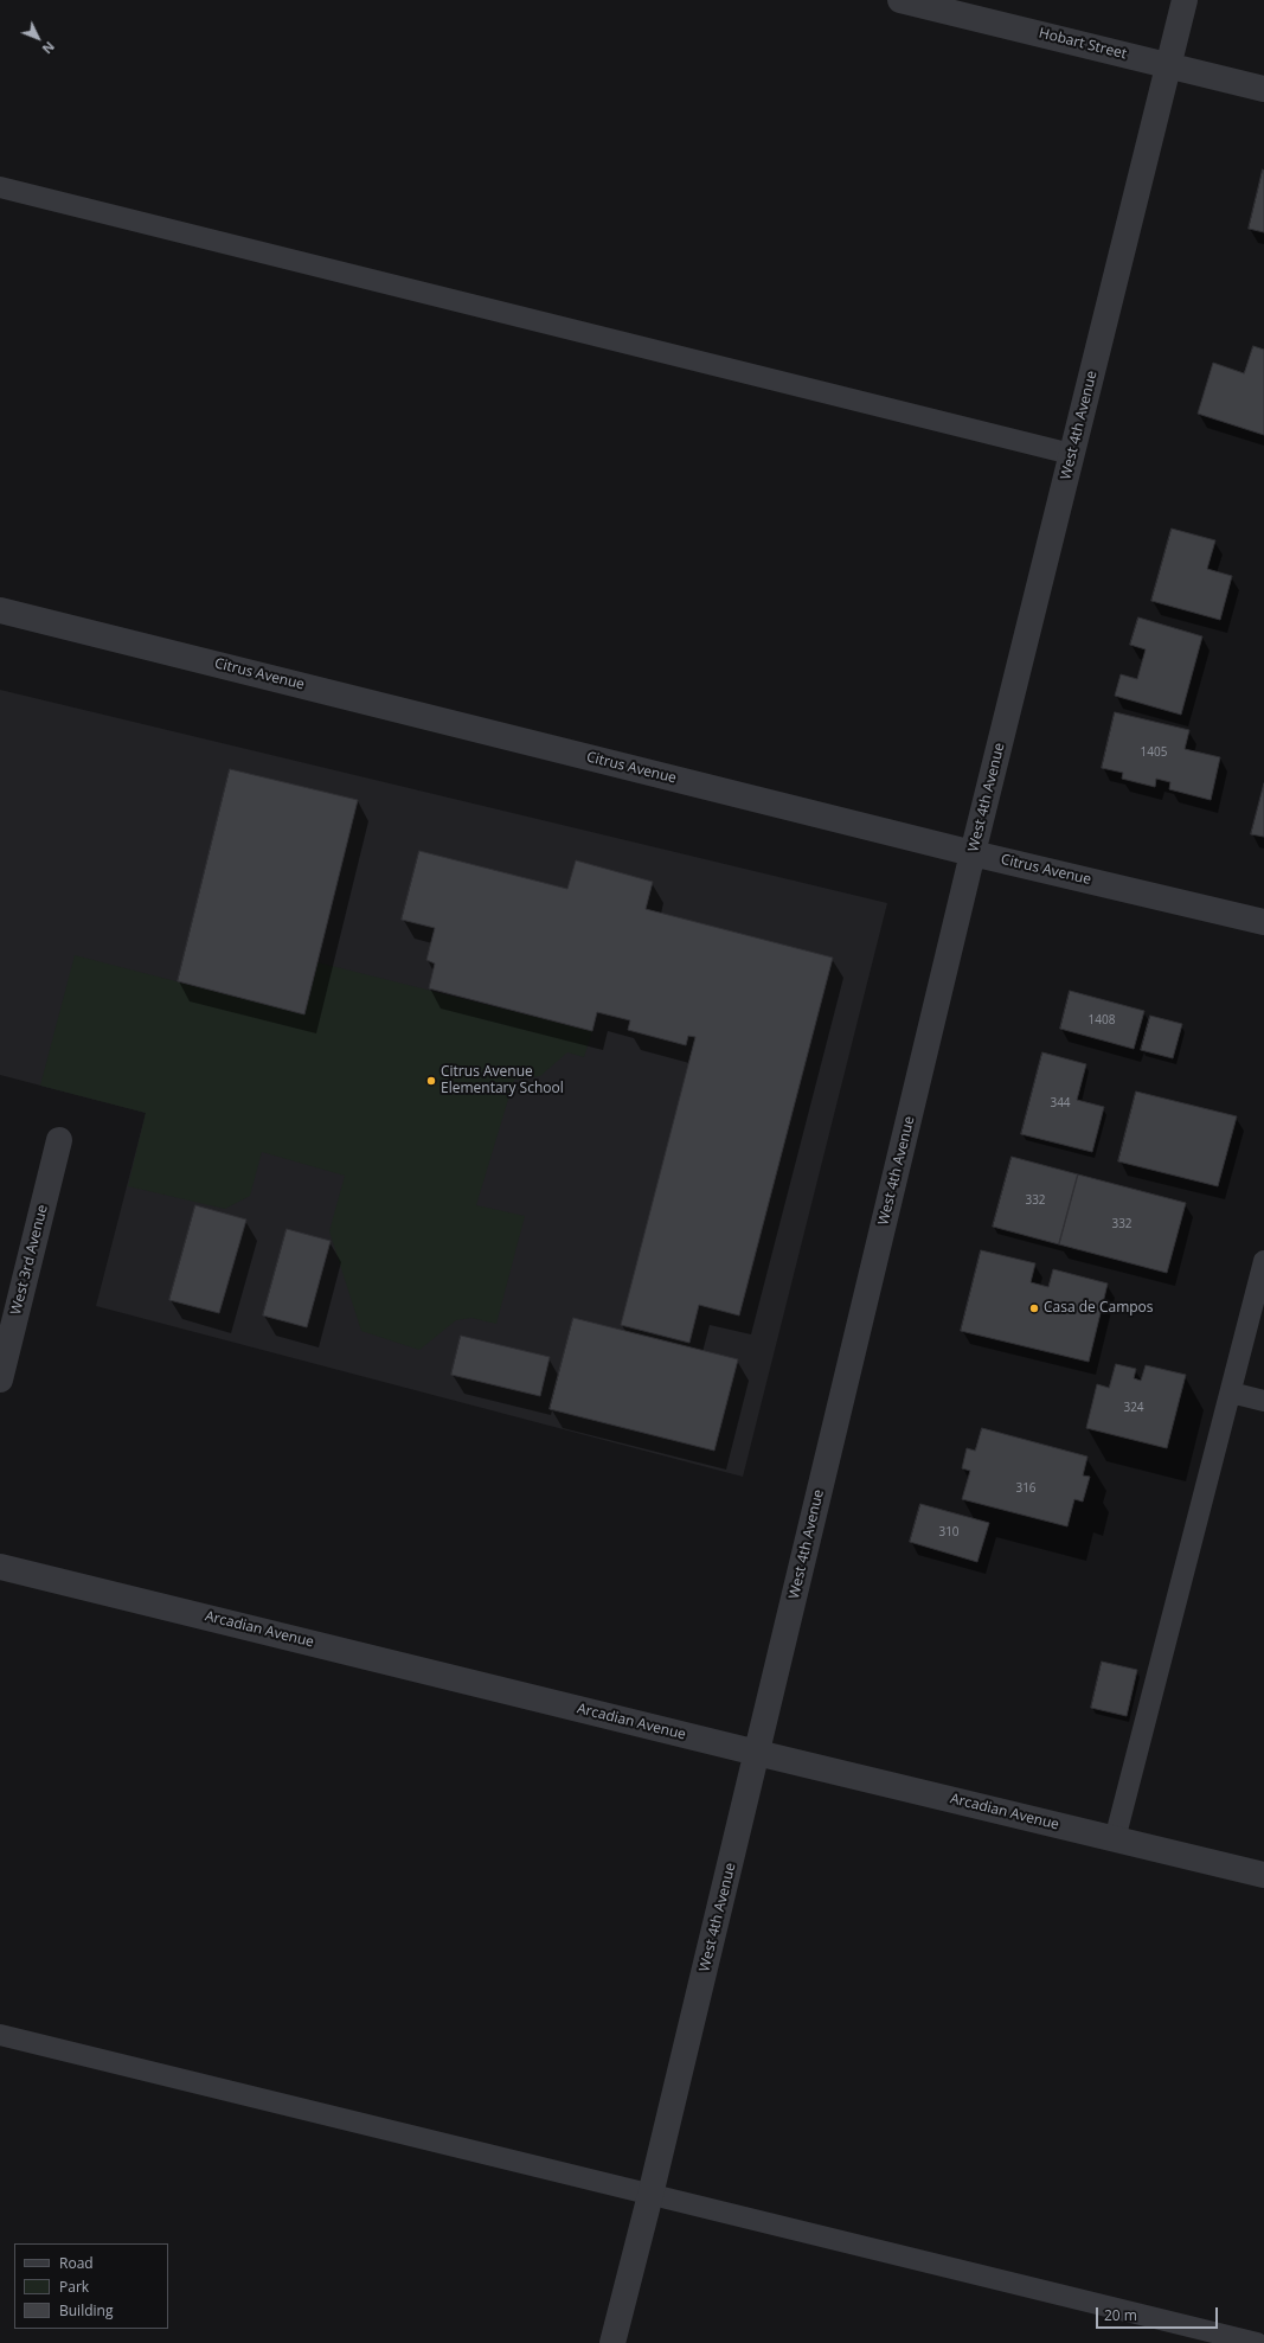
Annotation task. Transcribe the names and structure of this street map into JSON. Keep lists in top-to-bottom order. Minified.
{"streets":{"street":["Hobart Street","West 4th Avenue","Citrus Avenue","West 3rd Avenue","Arcadian Avenue"]},"crossings":[["Hobart Street","West 4th Avenue"],["West 4th Avenue","Citrus Avenue"],["West 4th Avenue","Arcadian Avenue"]],"places":["Citrus Avenue Elementary School","Casa de Campos"],"house_numbers":["1405","1408","344","332","332","324","316","310"],"legend":["Road","Park","Building"],"scale_bar":"20 m","north":"bottom right"}
